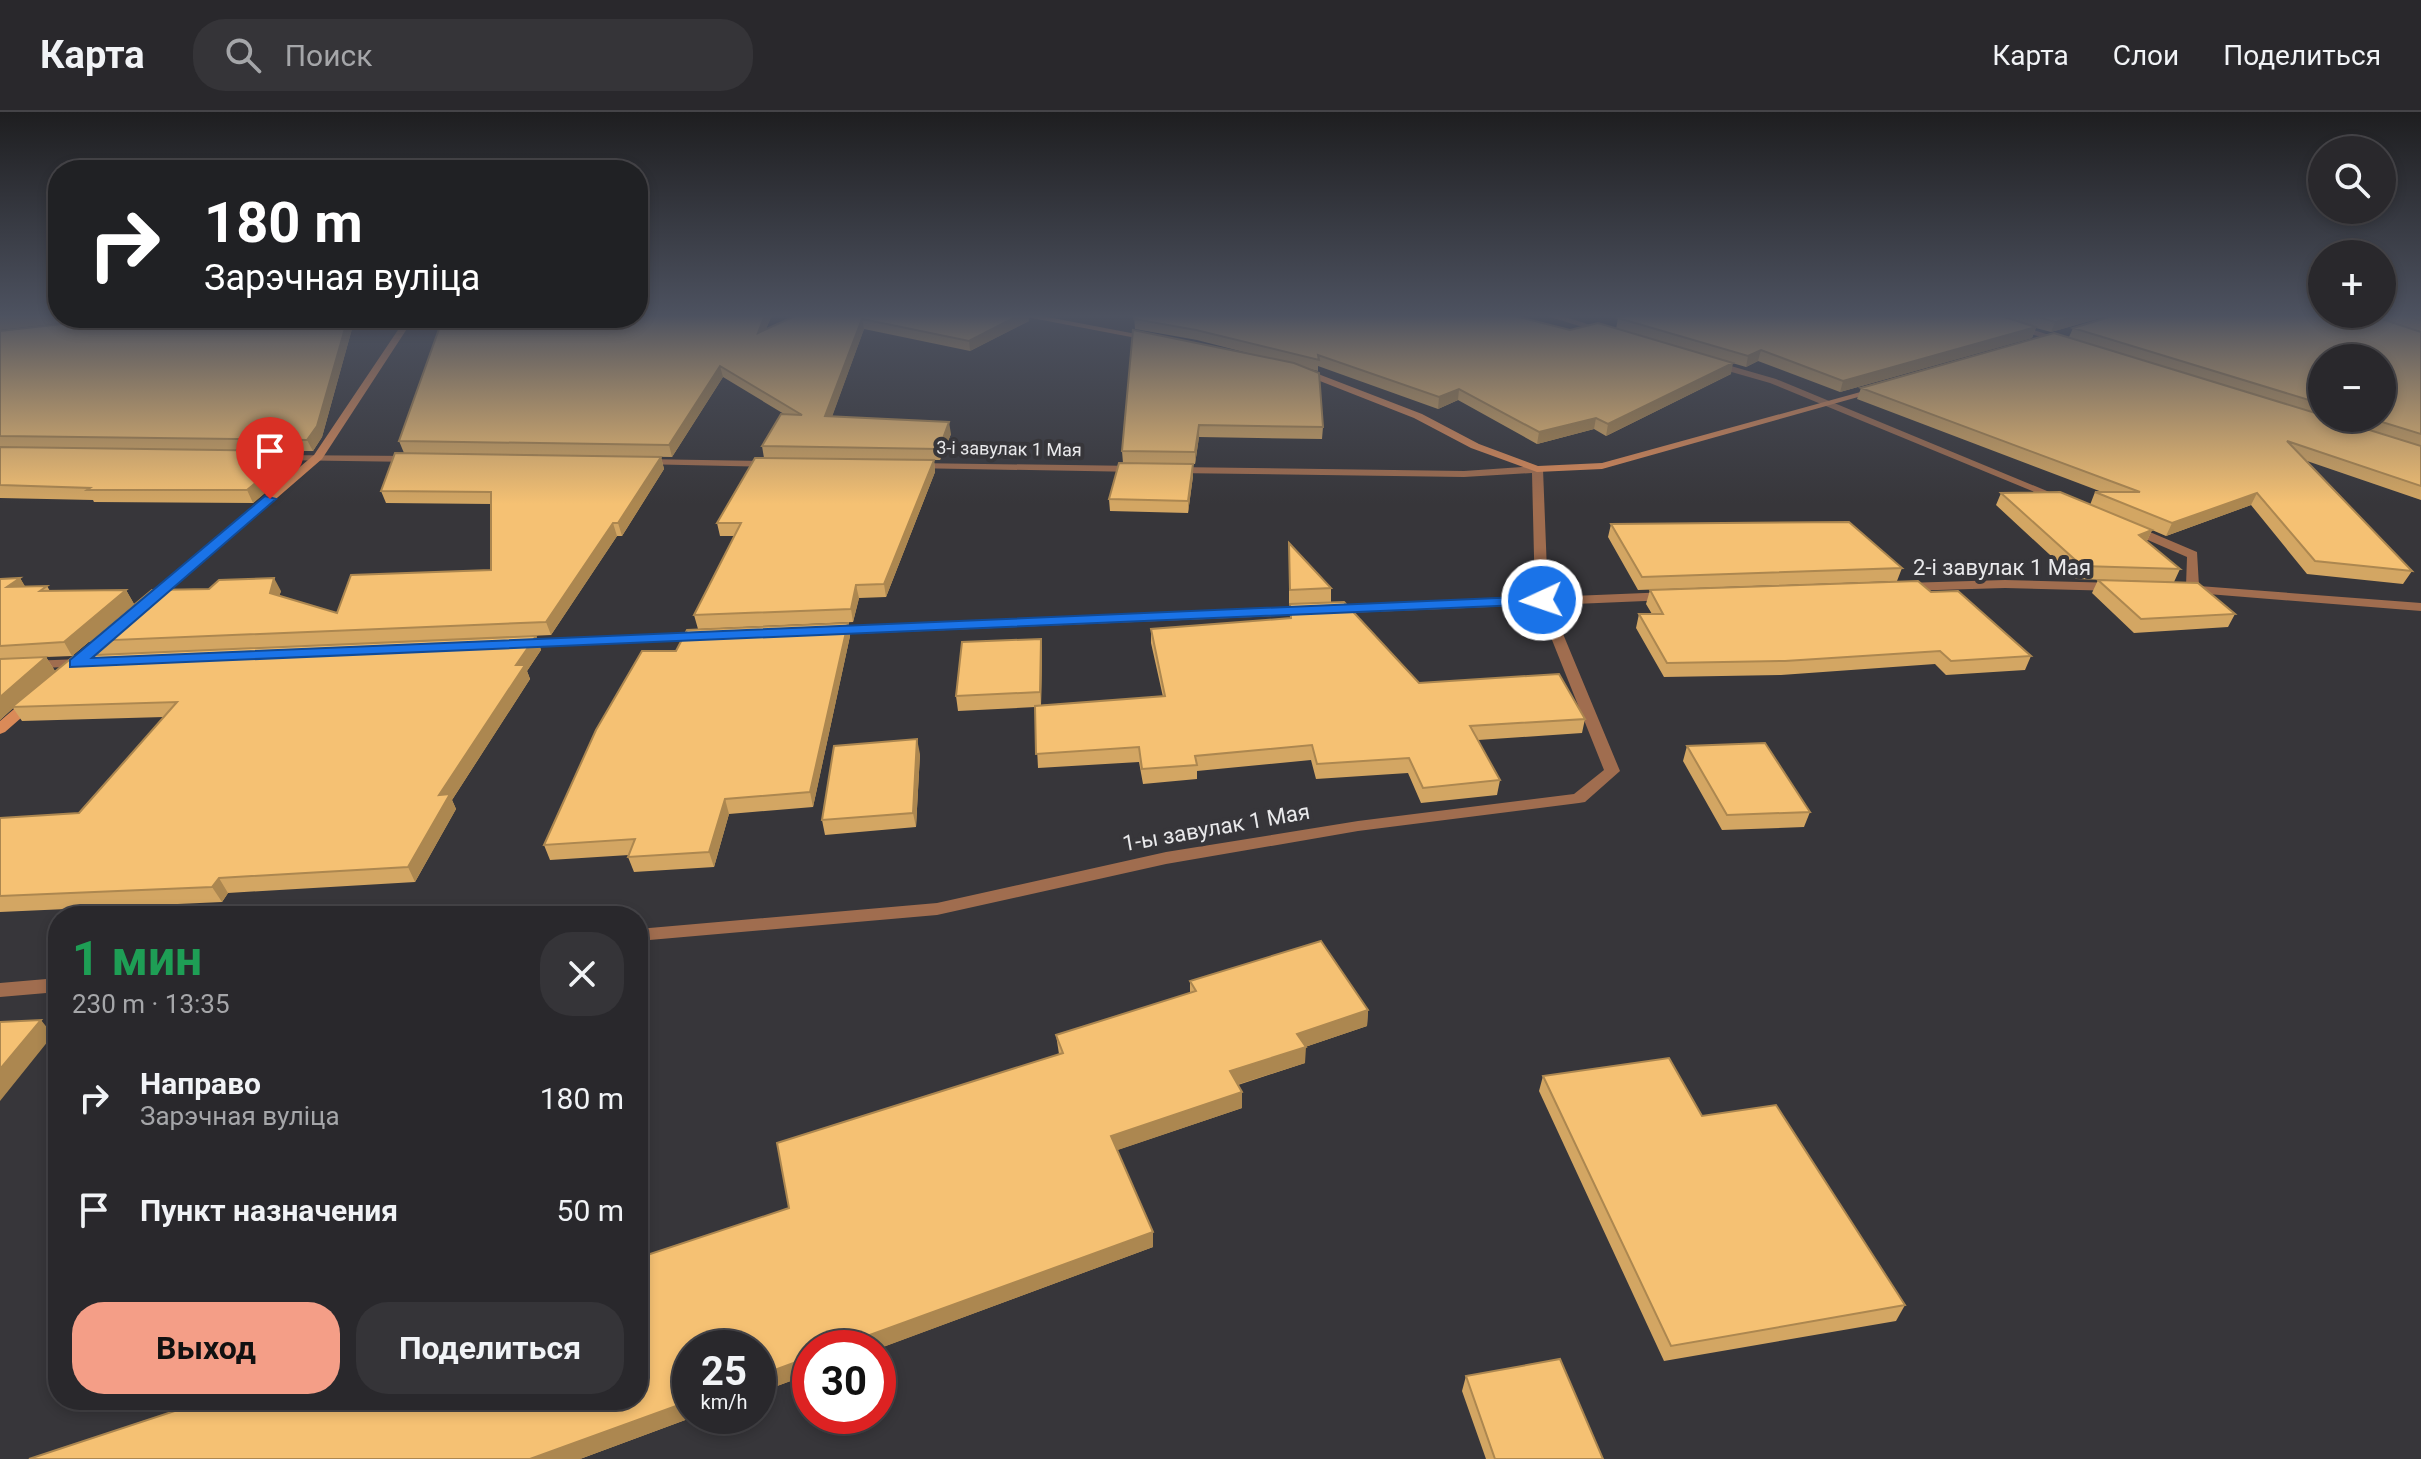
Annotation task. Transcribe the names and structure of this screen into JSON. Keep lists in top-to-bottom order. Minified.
{"streets":{"street":["3-і завулак 1 Мая","2-і завулак 1 Мая","1-ы завулак 1 Мая"]},"page":{"header":"Карта","search":"Поиск","nav":["Карта","Слои","Поделиться"],"map_buttons":["+","−"],"turn":["180 m","Зарэчная вуліца"],"heading":["1 мин","230 m · 13:35"],"list":[{"name":"Направо","note":"Зарэчная вуліца","value":"180 m"},{"name":"Пункт назначения","value":"50 m"}],"buttons":["Выход","Поделиться"],"speed":"25 km/h","limit":"30"}}
